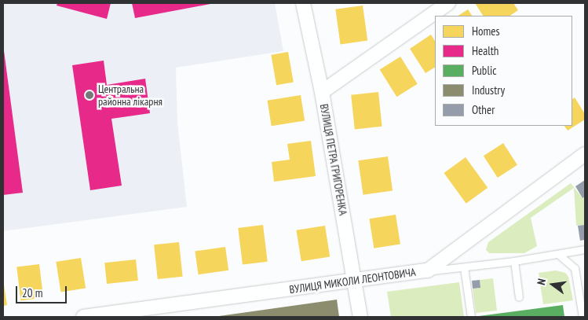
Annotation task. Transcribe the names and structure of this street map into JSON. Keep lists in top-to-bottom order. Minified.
{"streets":{"street":["ВУЛИЦЯ ПЕТРА ГРИГОРЕНКА","ВУЛИЦЯ МИКОЛИ ЛЕОНТОВИЧА"]},"crossings":[["ВУЛИЦЯ ПЕТРА ГРИГОРЕНКА","ВУЛИЦЯ МИКОЛИ ЛЕОНТОВИЧА"]],"places":["Центральна районна лікарня"],"legend":["Homes","Health","Public","Industry","Other"],"scale_bar":"20 m","north":"left"}
